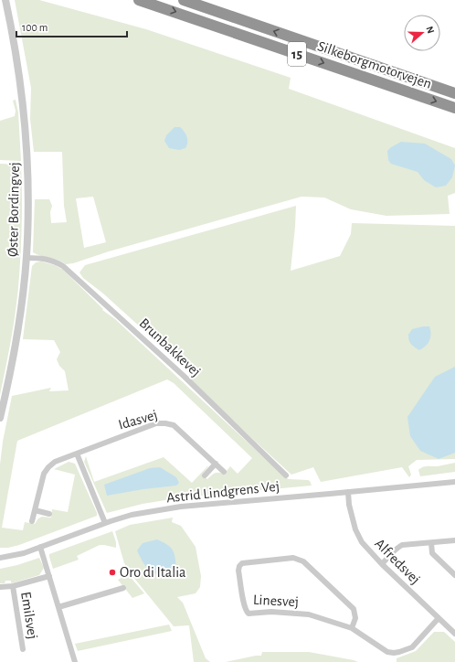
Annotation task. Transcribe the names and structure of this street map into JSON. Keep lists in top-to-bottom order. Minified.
{"streets":{"highway":["15","Silkeborgmotorvejen"],"street":["Øster Bordingvej","Brunbakkevej","Idasvej","Astrid Lindgrens Vej","Alfredsvej","Linesvej","Emilsvej"]},"crossings":[["Øster Bordingvej","Brunbakkevej"],["Astrid Lindgrens Vej","Alfredsvej"],["Astrid Lindgrens Vej","Emilsvej"],["Alfredsvej","Linesvej"]],"places":["Oro di Italia"],"scale_bar":"100 m","north":"right"}
